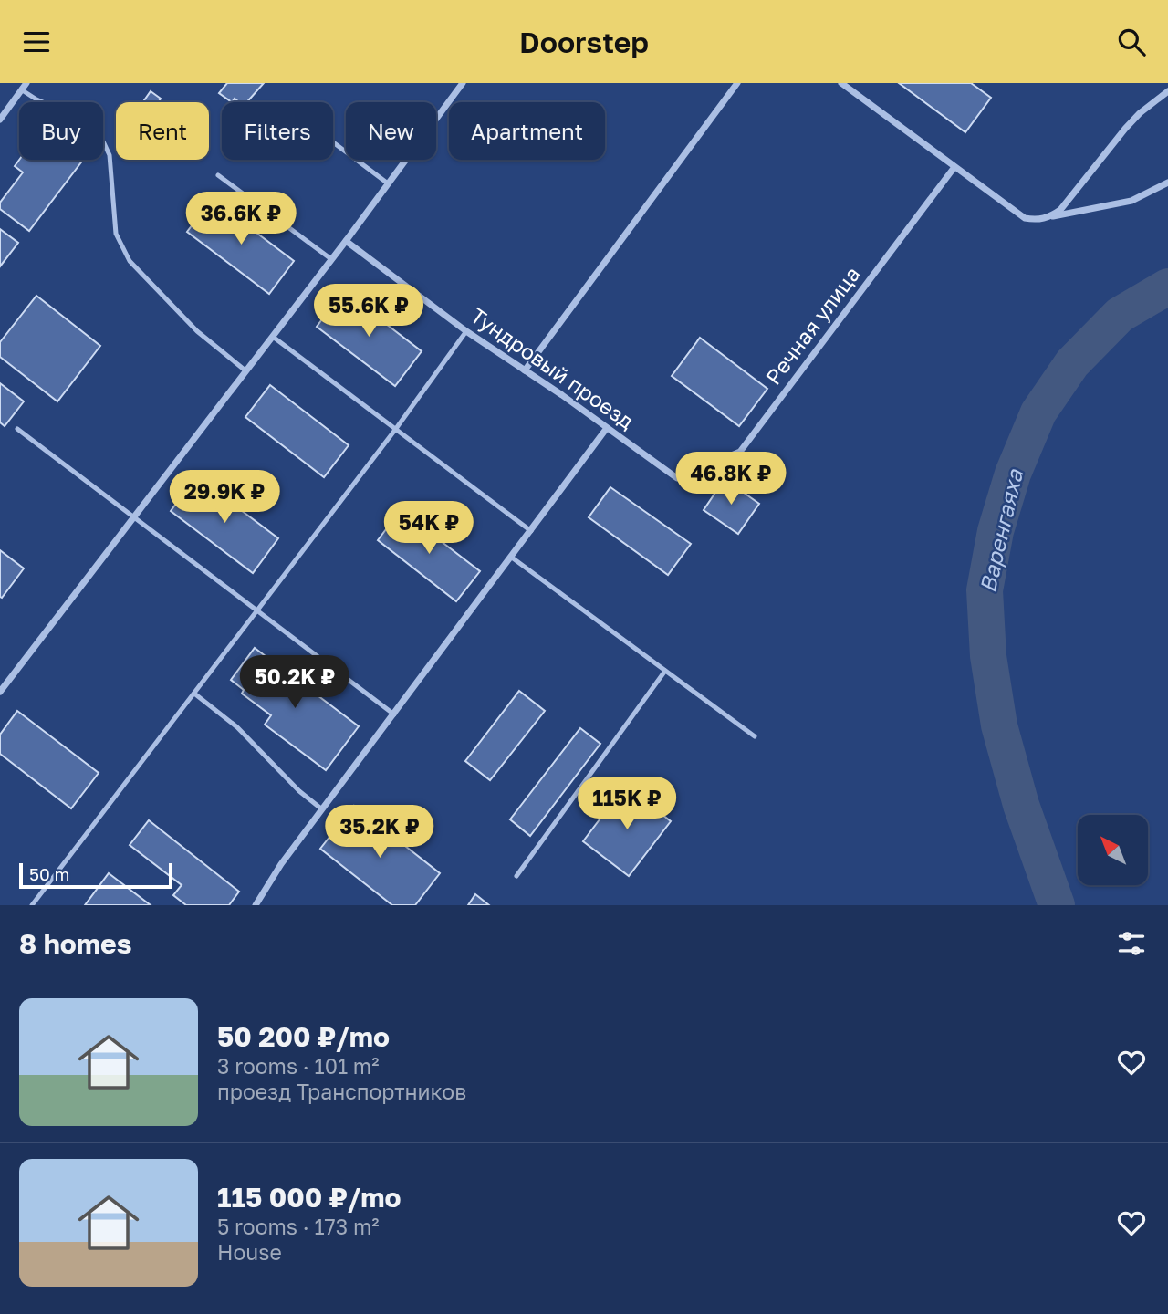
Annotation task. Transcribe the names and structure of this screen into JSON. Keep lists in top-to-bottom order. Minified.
{"streets":{"street":["Речная улица","Тундровый проезд"]},"crossings":[["Речная улица","Тундровый проезд"]],"water":["Варенгаяха"],"scale_bar":"50 m","north":"top left","page":{"header":"Doorstep","chip":["Buy","Rent","Filters","New","Apartment"],"price":["36.6K ₽","55.6K ₽","46.8K ₽","29.9K ₽","54K ₽","50.2K ₽","115K ₽","35.2K ₽"],"scale":"50 m","heading":"8 homes","list":[{"name":"50 200 ₽/mo","note":"3 rooms · 101 m² · проезд Транспортников"},{"name":"115 000 ₽/mo","note":"5 rooms · 173 m² · House"}]}}
